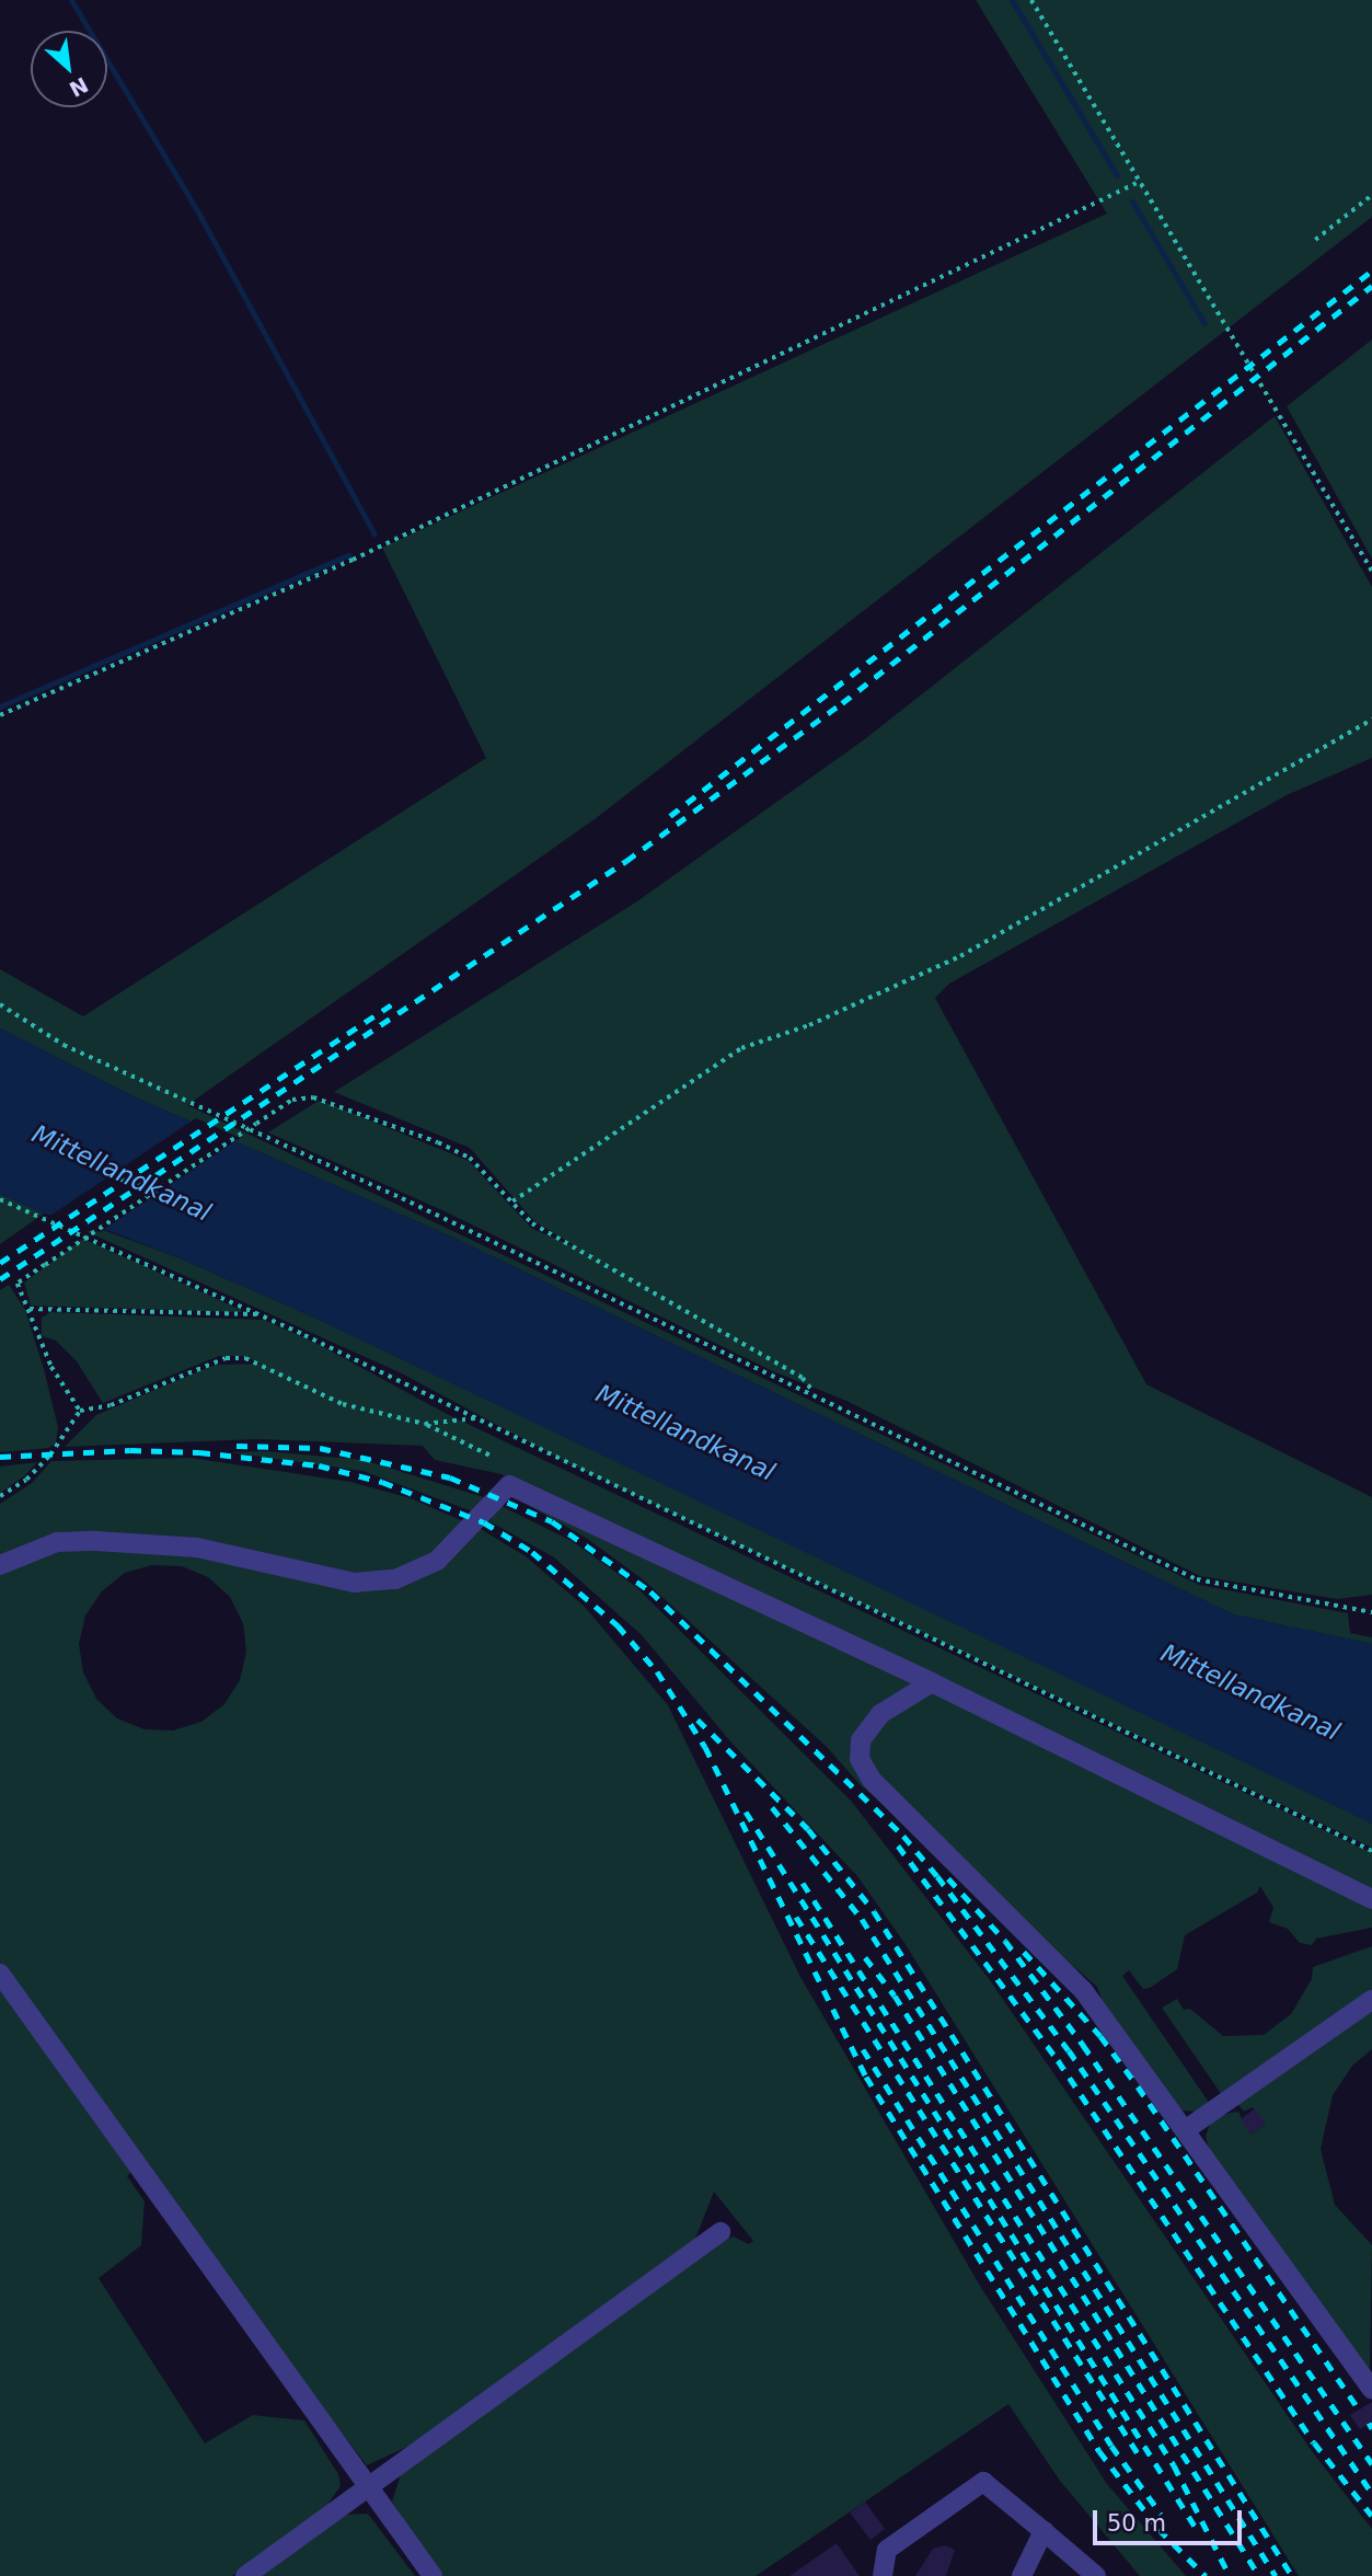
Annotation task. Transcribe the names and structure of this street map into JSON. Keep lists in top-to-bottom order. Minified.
{"water":["Mittellandkanal"],"scale_bar":"50 m","north":"bottom right"}
